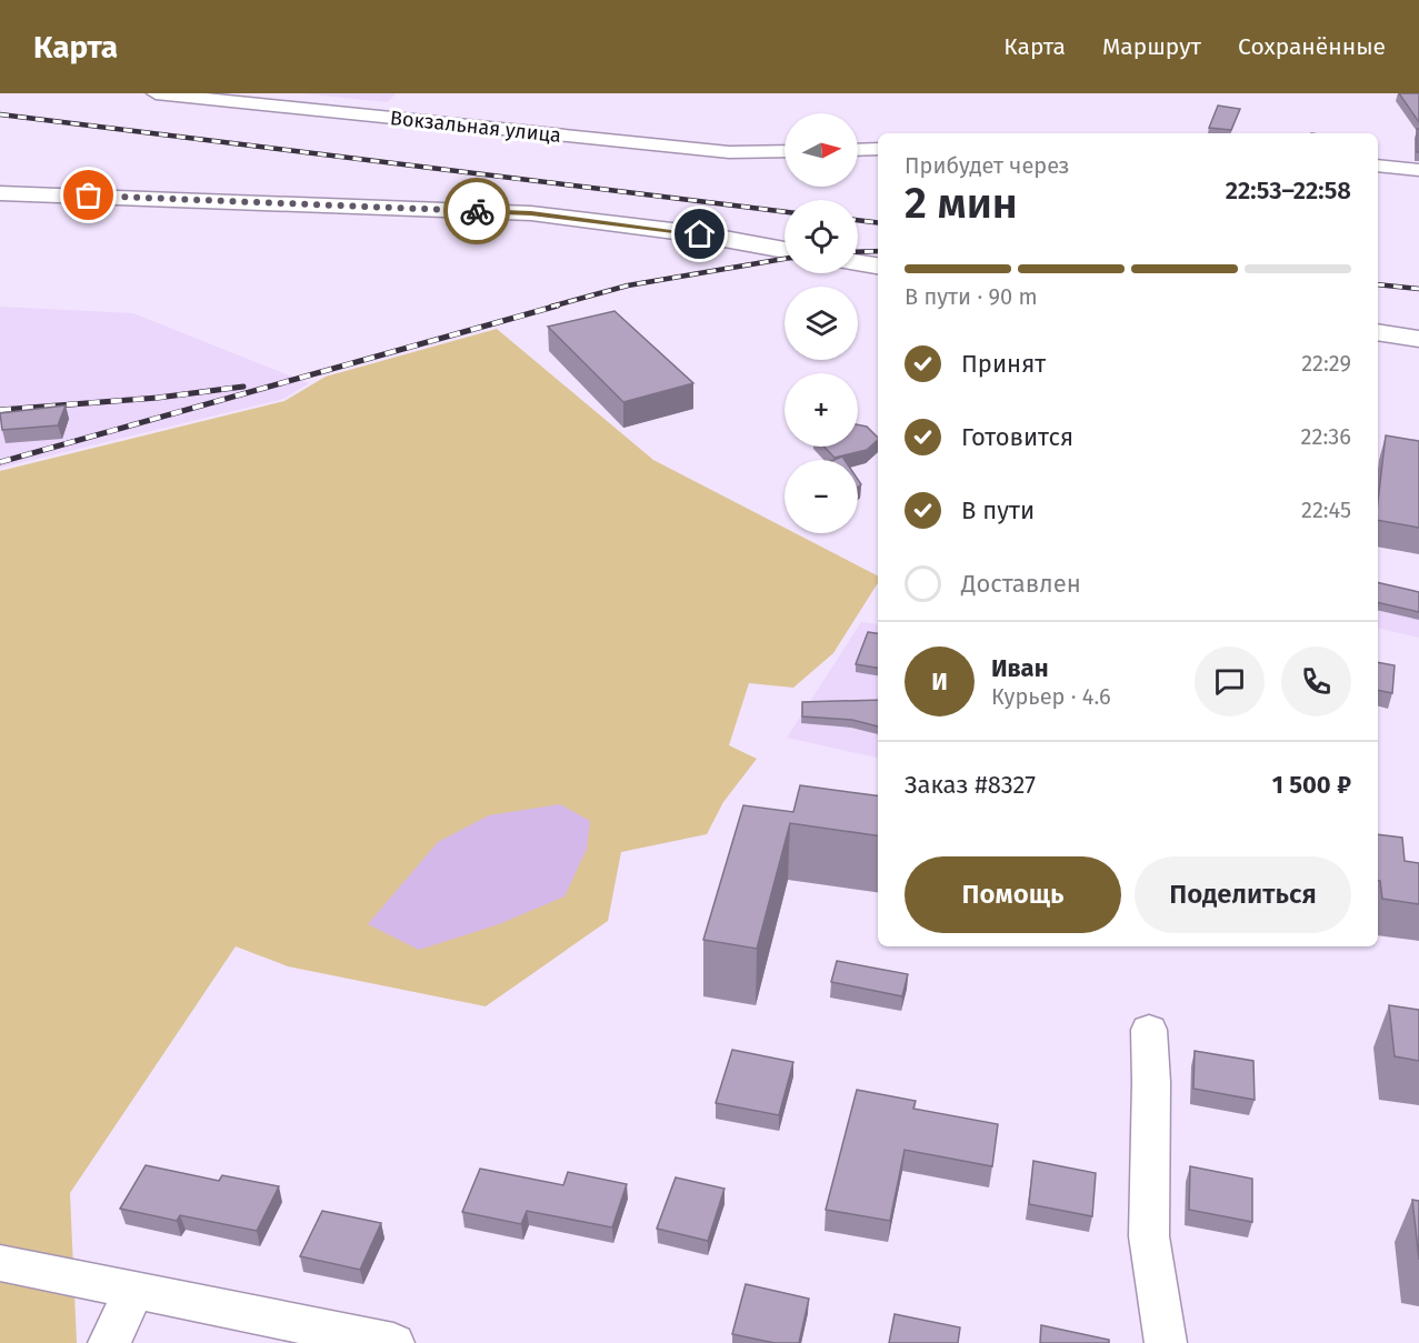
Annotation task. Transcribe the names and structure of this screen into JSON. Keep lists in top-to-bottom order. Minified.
{"streets":{"street":["Вокзальная улица"]},"north":"right","page":{"header":"Карта","nav":["Карта","Маршрут","Сохранённые"],"map_buttons":["+","−"],"heading":["2 мин","Прибудет через","22:53–22:58"],"panel":["Иван","Курьер · 4.6","Заказ #8327","1 500 ₽"],"bar":"В пути · 90 m","list":[["Принят","22:29"],["Готовится","22:36"],["В пути","22:45"],"Доставлен"],"round":"И","buttons":["Помощь","Поделиться"]}}
